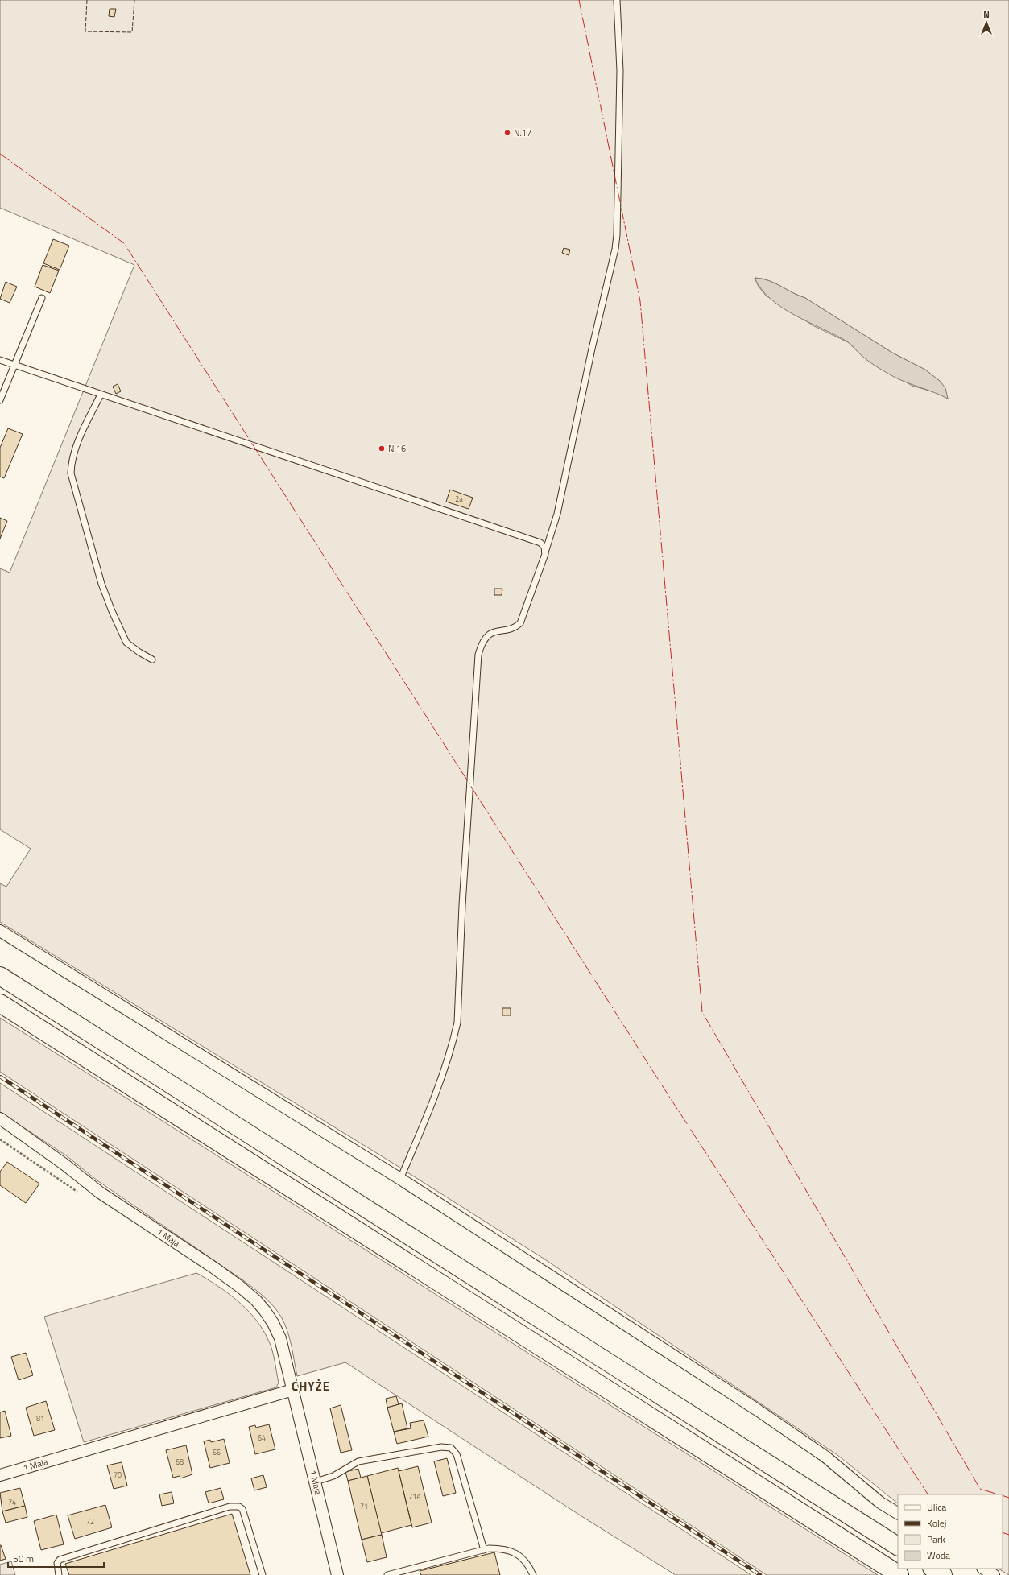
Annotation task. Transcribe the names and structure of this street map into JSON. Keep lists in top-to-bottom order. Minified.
{"streets":{"street":["1 Maja"]},"districts":["CHYŻE"],"places":["N.17","N.16"],"house_numbers":["2a","81","64","66","68","70","71A","74","71","72"],"legend":["Ulica","Kolej","Park","Woda"],"scale_bar":"50 m","north":"top"}
